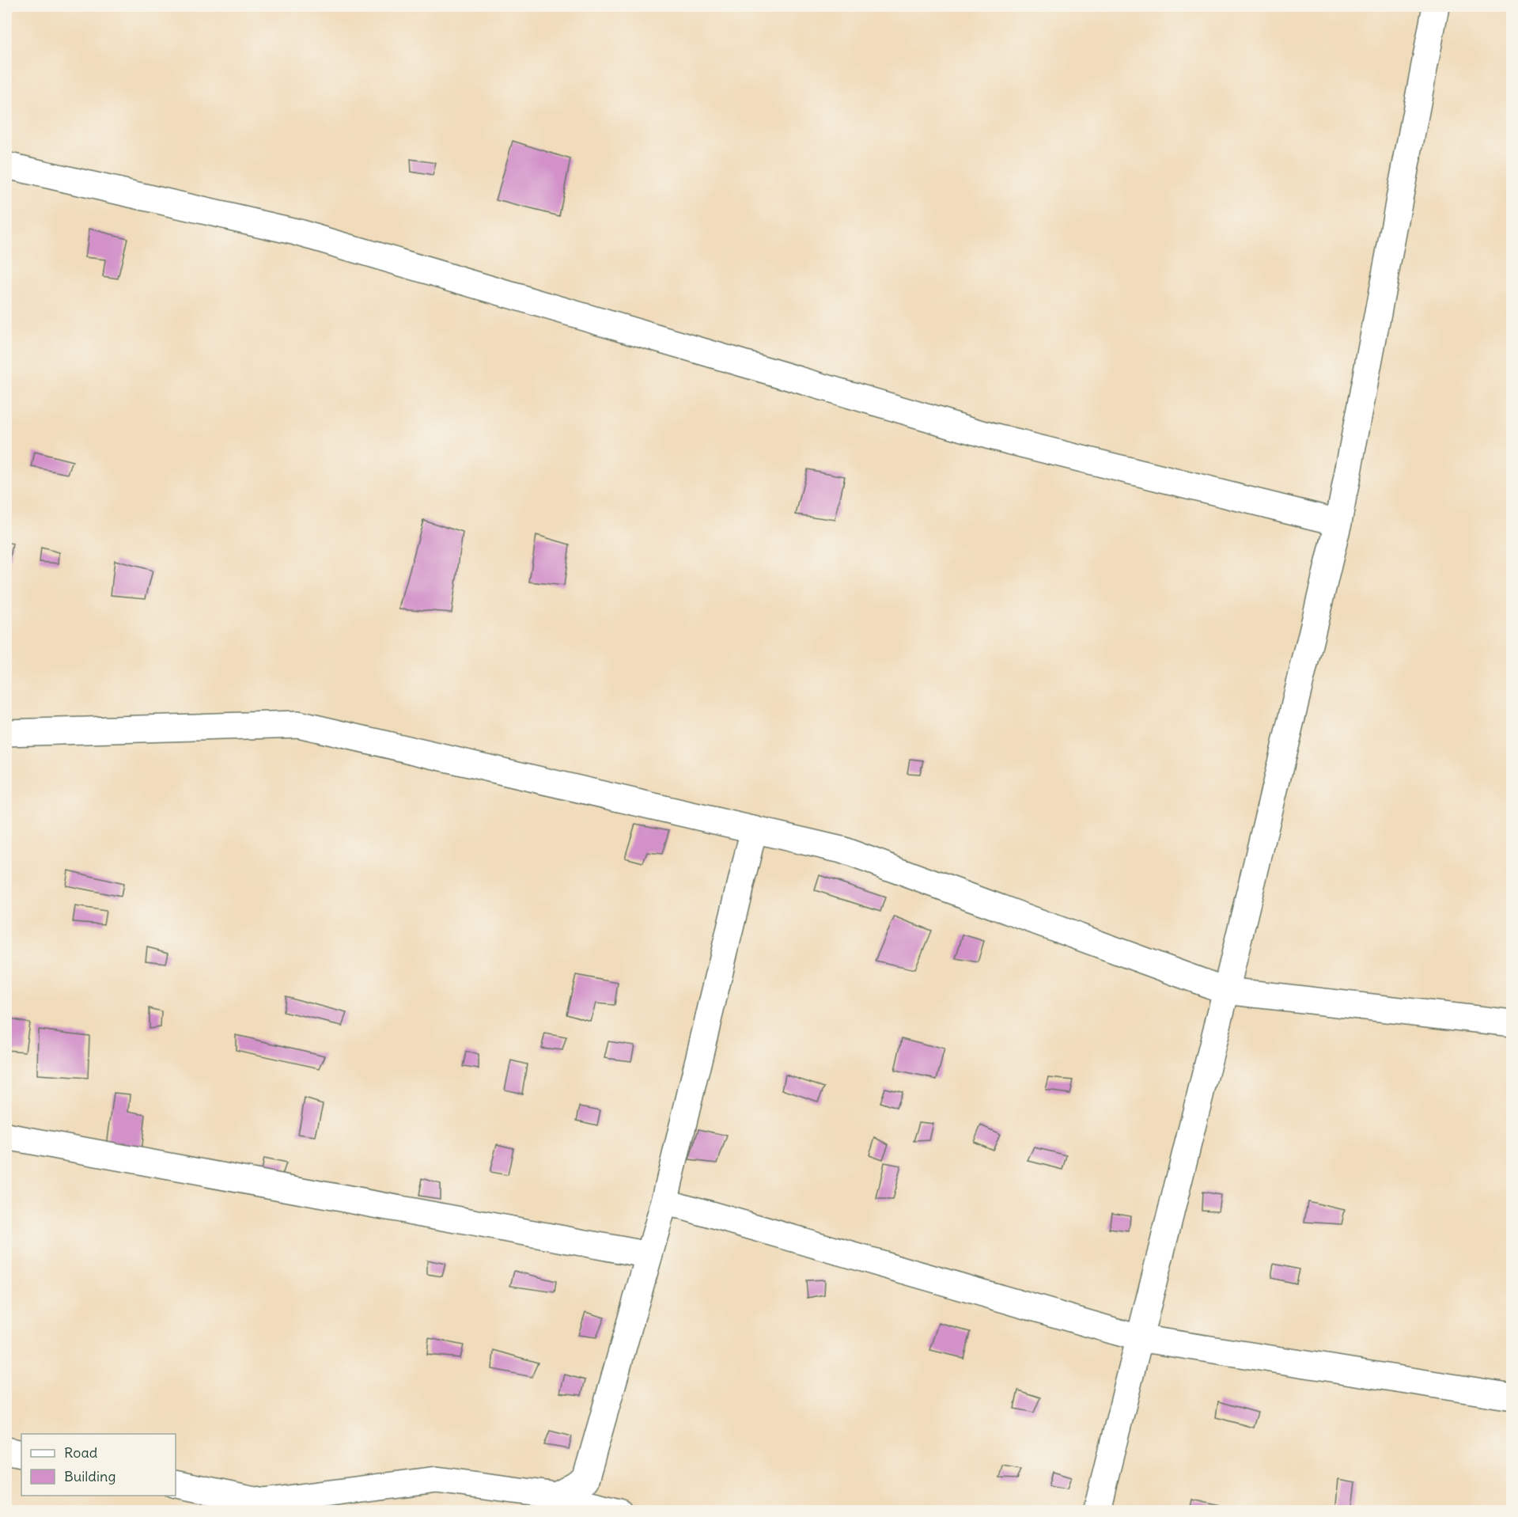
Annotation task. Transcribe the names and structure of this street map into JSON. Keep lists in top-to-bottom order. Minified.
{"legend":["Road","Building"]}
